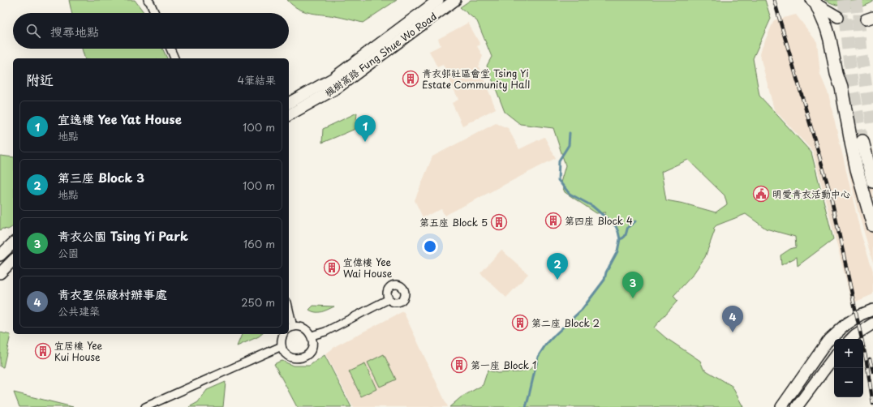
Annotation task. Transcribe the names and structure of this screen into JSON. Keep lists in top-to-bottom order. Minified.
{"streets":{"main road":["楓樹窩路 Fung Shue Wo Road"]},"places":{"building":["青衣邨社區會堂 Tsing Yi Estate Community Hall","第四座 Block 4","第五座 Block 5","宜偉樓 Yee Wai House","第二座 Block 2","宜居樓 Yee Kui House","第一座 Block 1"],"public building":["明愛青衣活動中心"]},"page":{"search":"搜尋地點","heading":["附近","4筆結果"],"list":[{"mark":"1","name":"宜逸樓 Yee Yat House","note":"地點","value":"100 m"},{"mark":"2","name":"第三座 Block 3","note":"地點","value":"100 m"},{"mark":"3","name":"青衣公園 Tsing Yi Park","note":"公園","value":"160 m"},{"mark":"4","name":"青衣聖保祿村辦事處","note":"公共建築","value":"250 m"}],"pins":["1","2","3","4"],"map_buttons":["+","−"]}}
